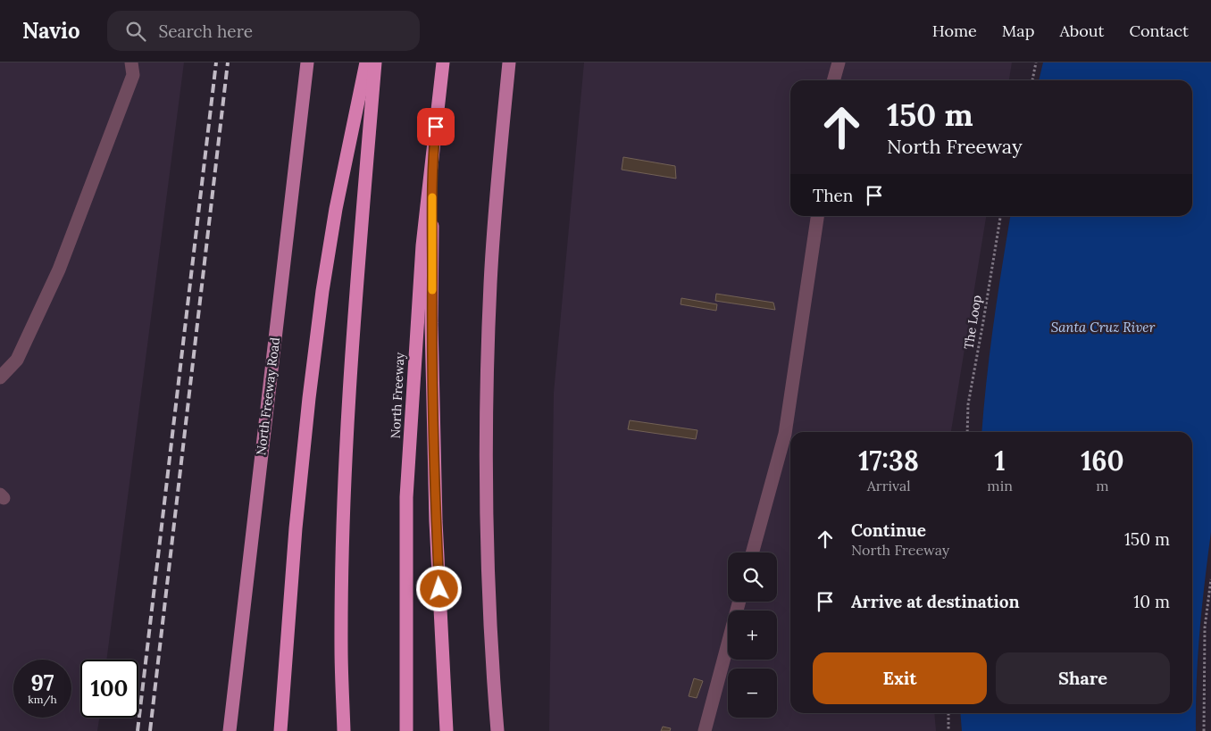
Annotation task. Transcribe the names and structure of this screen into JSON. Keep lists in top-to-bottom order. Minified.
{"streets":{"highway":["North Freeway"],"main road":["North Freeway Road"],"path":["The Loop"]},"water":["Santa Cruz River"],"page":{"header":"Navio","search":"Search here","nav":["Home","Map","About","Contact"],"turn":["150 m","North Freeway"],"then":"Then","eta":["17:38","Arrival","1","min","160","m"],"list":[{"name":"Continue","note":"North Freeway","value":"150 m"},{"name":"Arrive at destination","value":"10 m"}],"map_buttons":["+","−"],"buttons":["Exit","Share"],"speed":"97 km/h","limit":"100"}}
